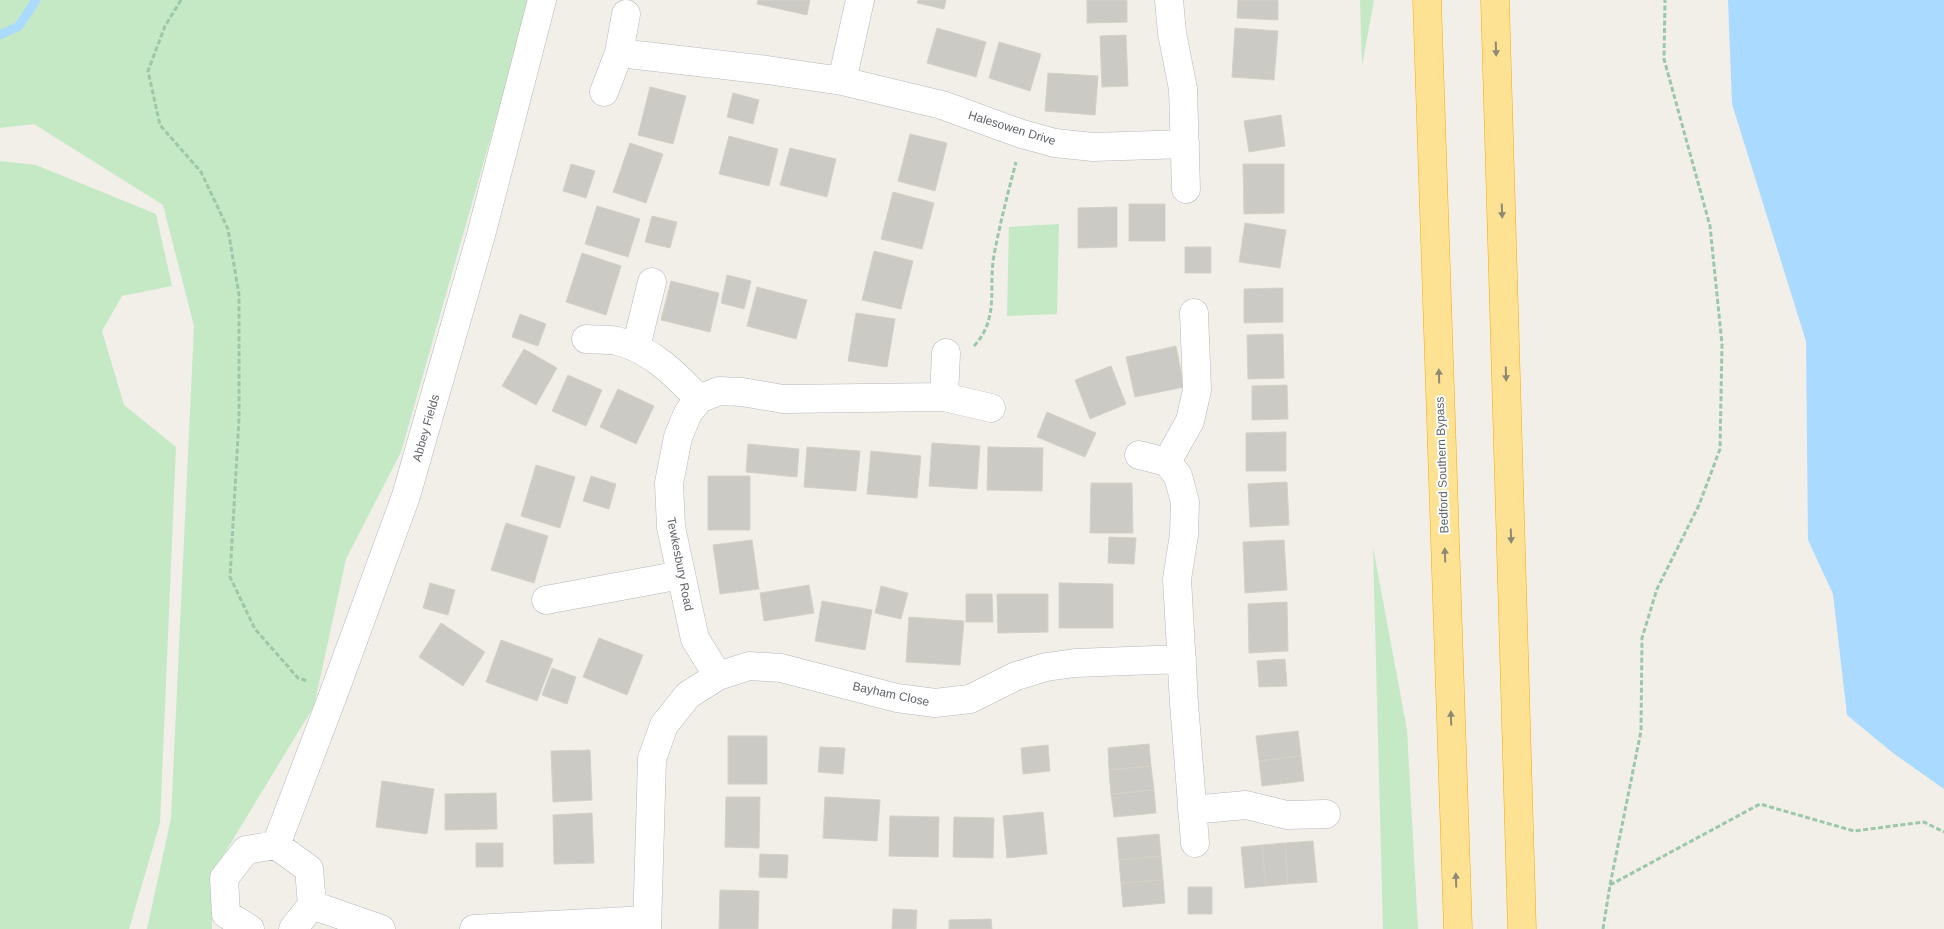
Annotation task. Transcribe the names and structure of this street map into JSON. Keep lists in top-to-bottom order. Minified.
{"streets":{"highway":["Bedford Southern Bypass"],"street":["Halesowen Drive","Abbey Fields","Tewkesbury Road","Bayham Close"]},"crossings":[["Tewkesbury Road","Bayham Close"]]}
